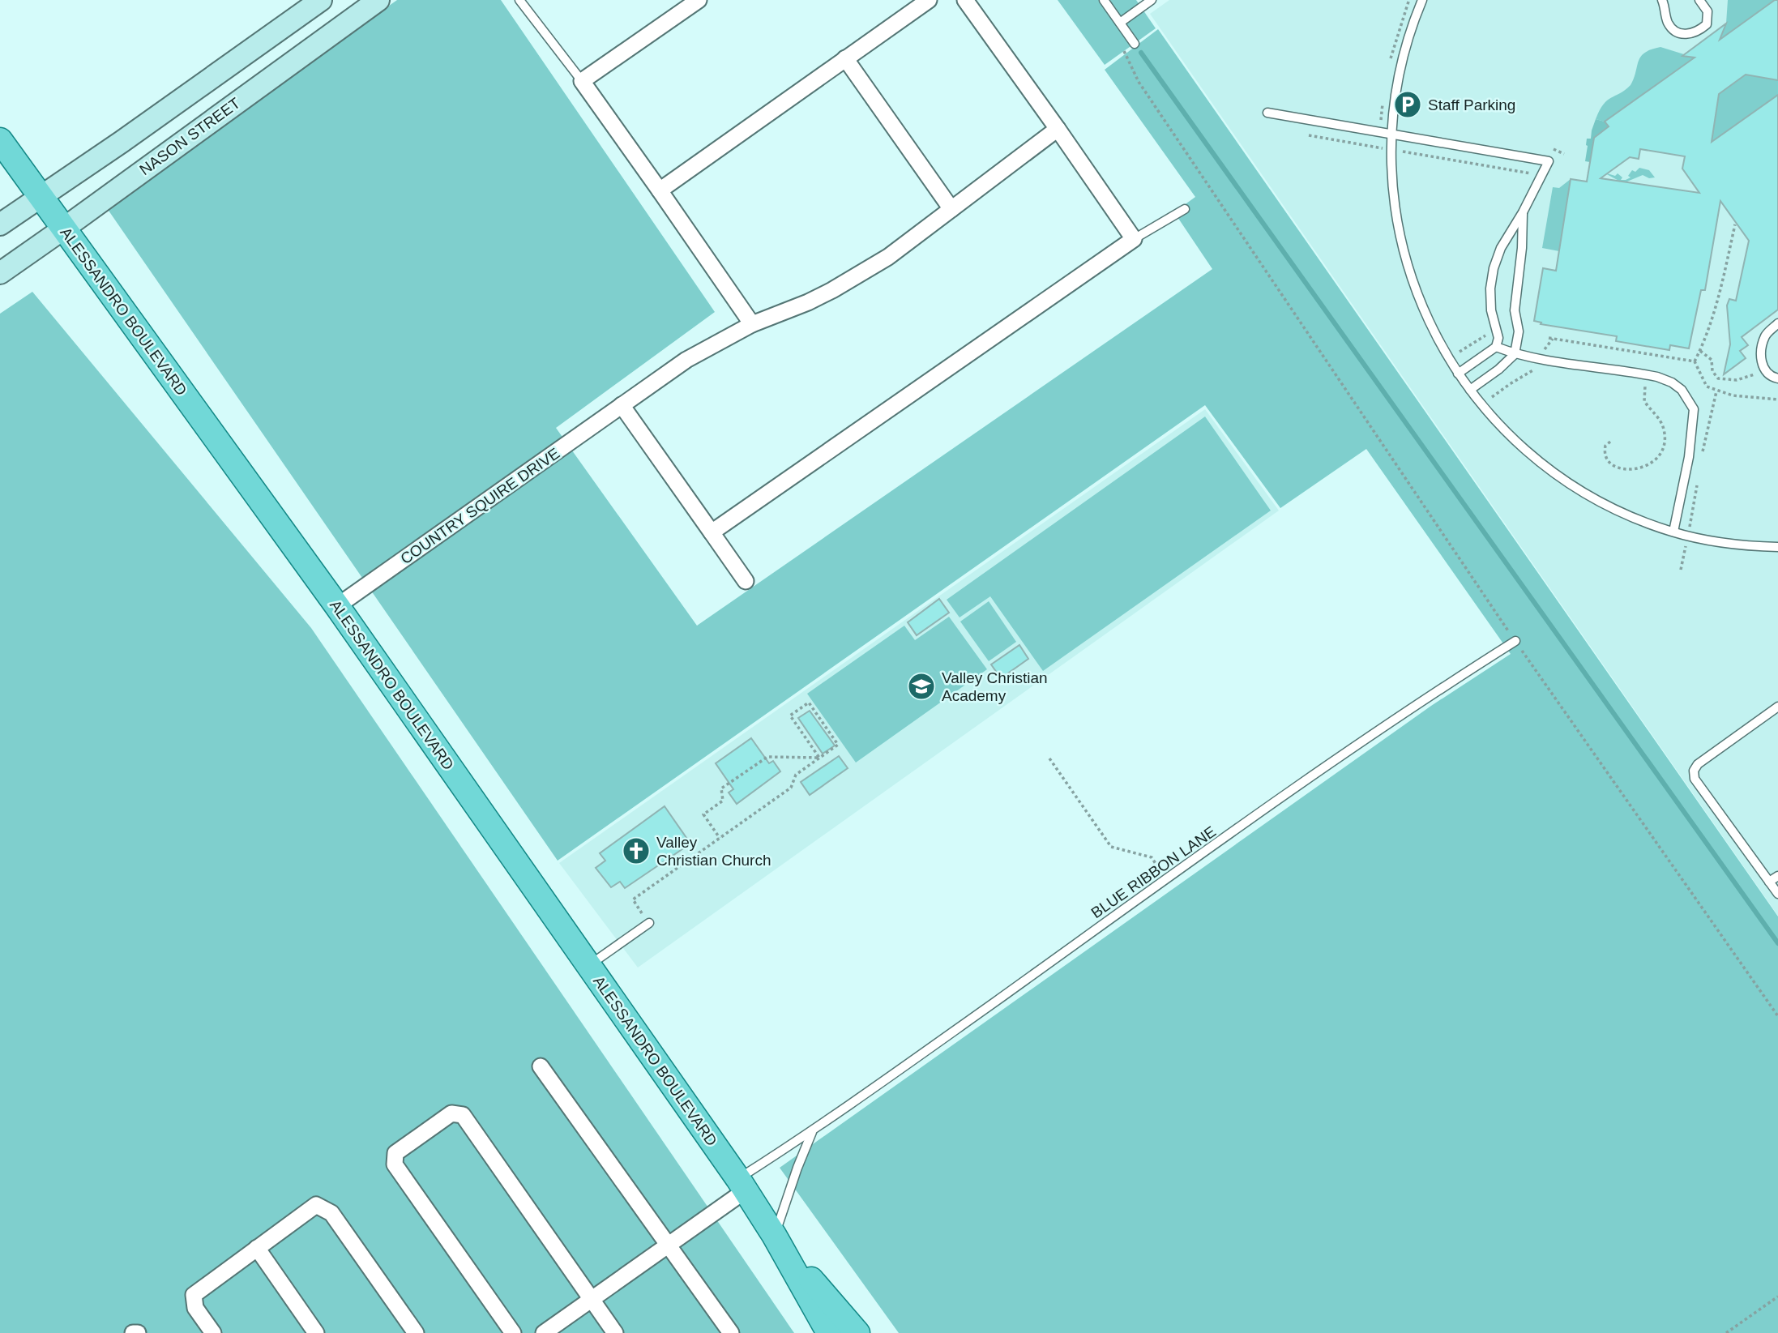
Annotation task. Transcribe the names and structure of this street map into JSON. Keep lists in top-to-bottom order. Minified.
{"streets":{"main road":["NASON STREET","ALESSANDRO BOULEVARD"],"street":["COUNTRY SQUIRE DRIVE"],"lane":["BLUE RIBBON LANE"]},"crossings":[["NASON STREET","ALESSANDRO BOULEVARD"],["ALESSANDRO BOULEVARD","COUNTRY SQUIRE DRIVE"],["ALESSANDRO BOULEVARD","BLUE RIBBON LANE"]],"places":{"parking":["Staff Parking"],"school or university":["Valley Christian Academy"],"church":["Valley Christian Church"]}}
